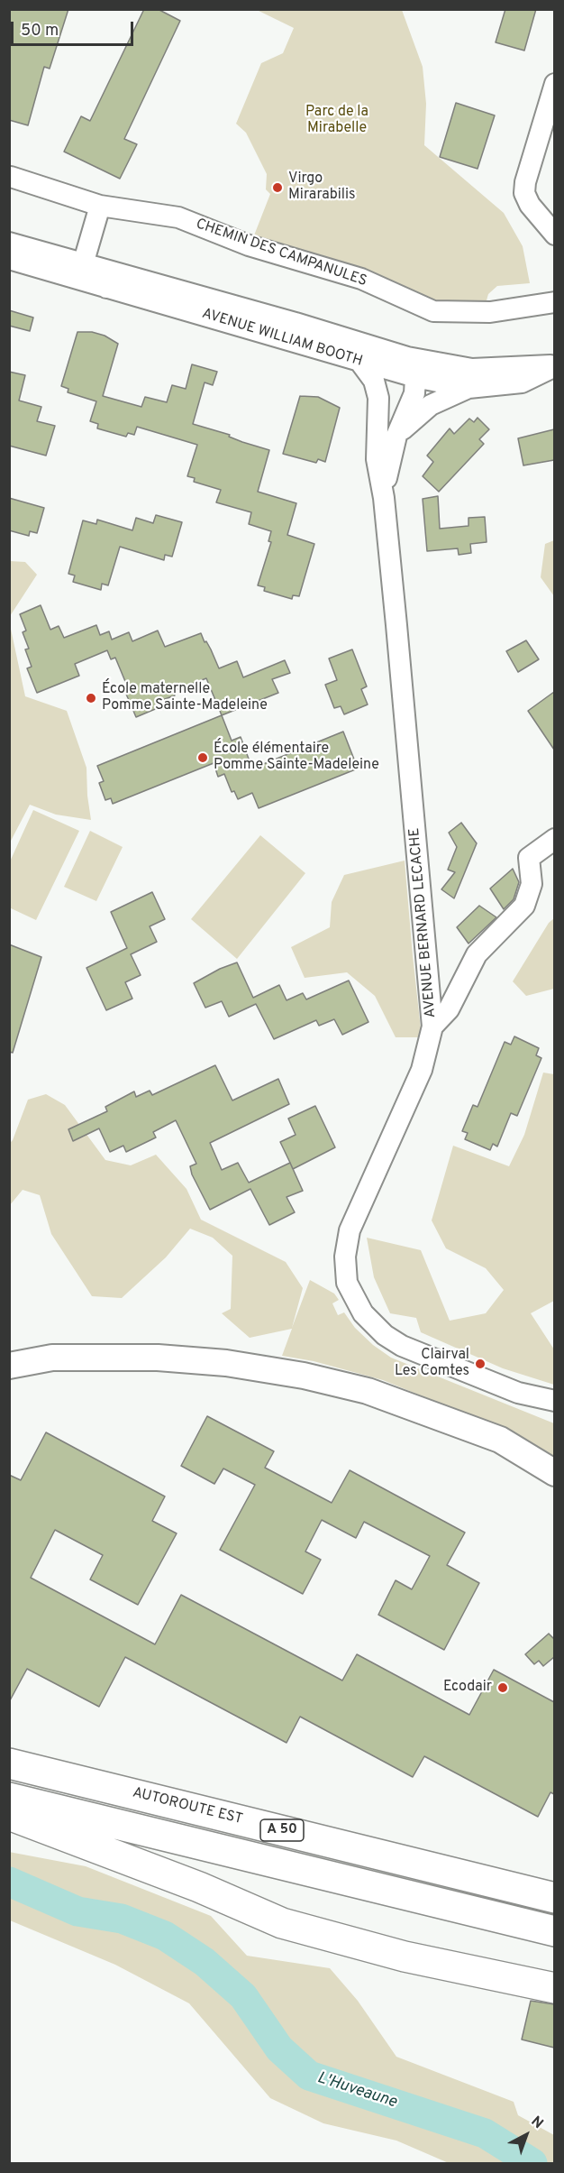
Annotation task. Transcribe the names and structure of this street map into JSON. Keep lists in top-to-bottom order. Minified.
{"streets":{"highway":["AUTOROUTE EST","A 50"],"street":["CHEMIN DES CAMPANULES","AVENUE WILLIAM BOOTH","AVENUE BERNARD LECACHE"]},"crossings":[["AVENUE WILLIAM BOOTH","AVENUE BERNARD LECACHE"]],"water":["L'Huveaune"],"parks":["Parc de la Mirabelle"],"places":["Virgo Mirarabilis","École maternelle Pomme Sainte-Madeleine","École élémentaire Pomme Sainte-Madeleine","Clairval Les Comtes","Ecodair"],"scale_bar":"50 m","north":"top right"}
